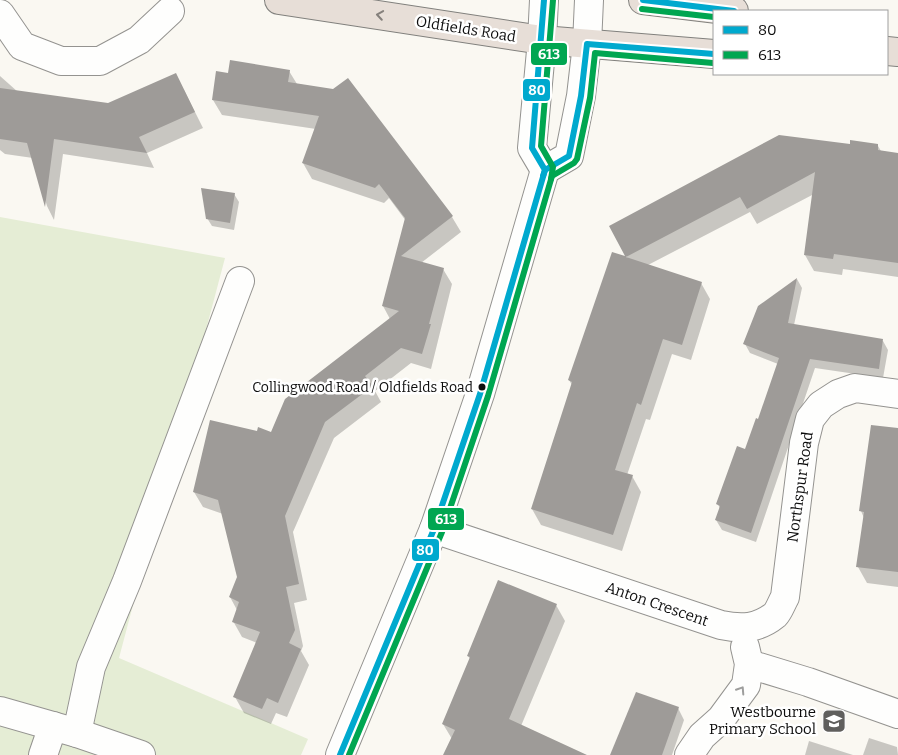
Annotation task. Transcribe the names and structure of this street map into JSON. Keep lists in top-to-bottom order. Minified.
{"streets":{"highway":["Oldfields Road"],"street":["Northspur Road","Anton Crescent"]},"crossings":[["Northspur Road","Anton Crescent"]],"one_way":["Oldfields Road"],"places":{"other":["Collingwood Road / Oldfields Road"],"school or university":["Westbourne Primary School"]},"lines":["transit line 80","transit line 613"],"legend":["80","613"]}
